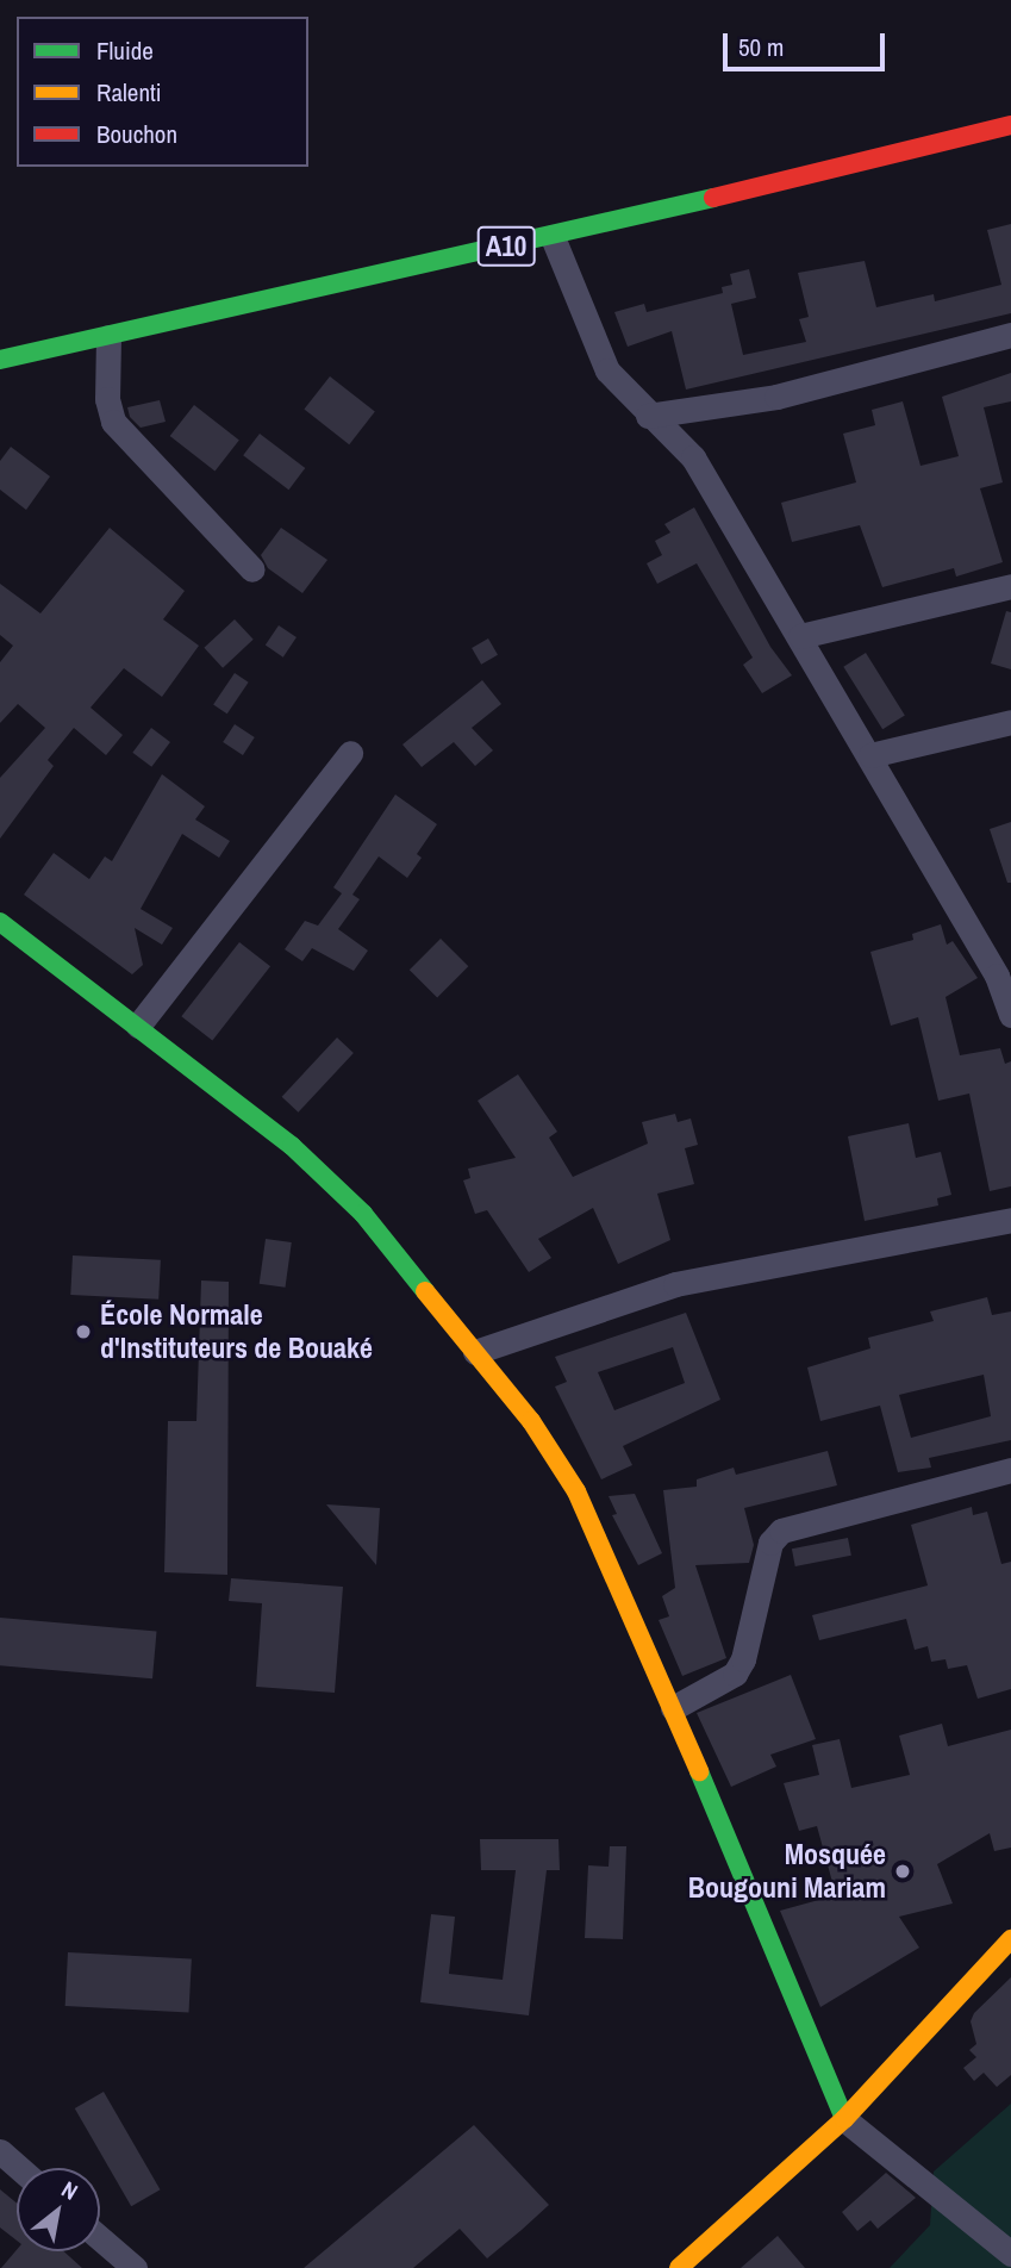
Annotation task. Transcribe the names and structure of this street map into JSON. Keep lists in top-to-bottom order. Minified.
{"streets":{"street":["A10"]},"places":["École Normale d'Instituteurs de Bouaké","Mosquée Bougouni Mariam"],"legend":["Fluide","Ralenti","Bouchon"],"scale_bar":"50 m","north":"top right"}
